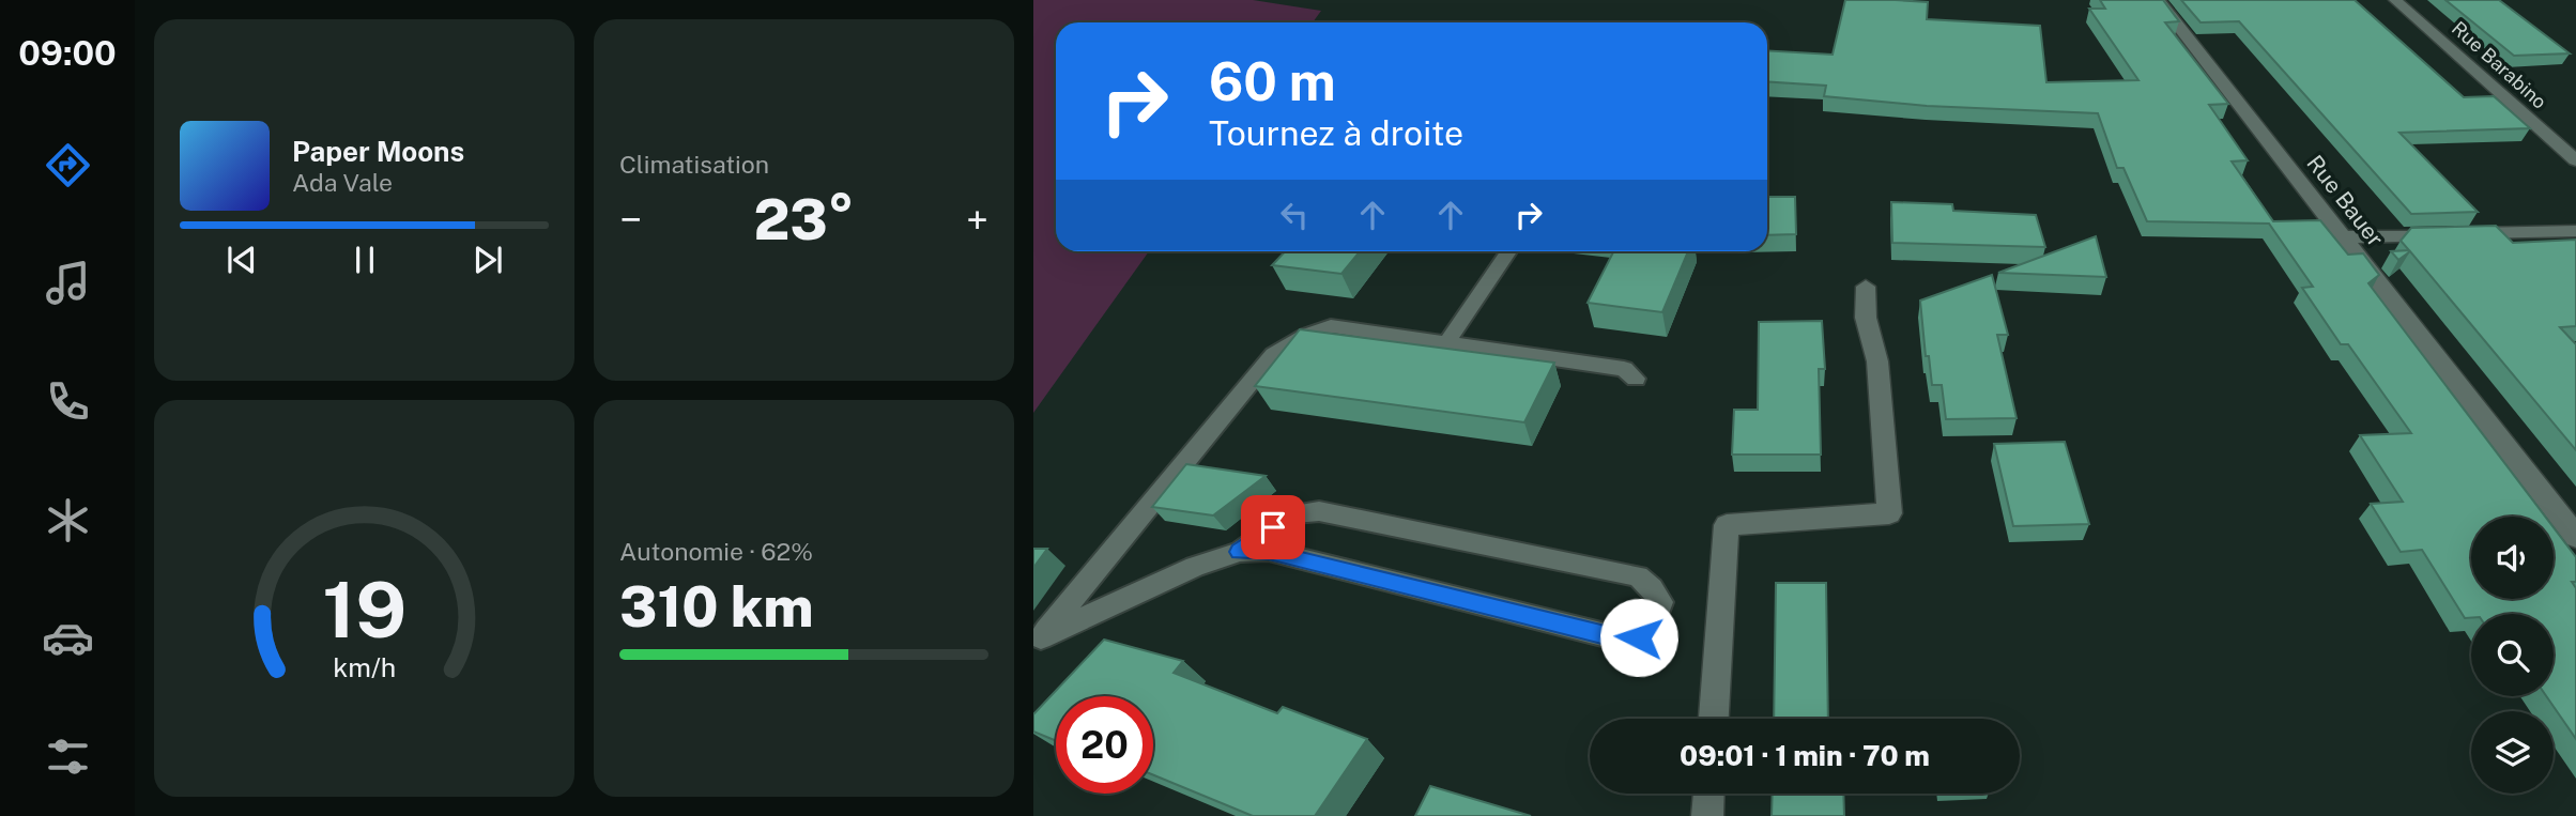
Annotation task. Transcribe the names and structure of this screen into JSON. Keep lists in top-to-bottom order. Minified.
{"streets":{"street":["Rue Barabino","Rue Bauer"]},"page":{"tabs":"09:00","tile":["Climatisation",["Autonomie · 62%","310 km"]],"turn":["60 m","Tournez à droite"],"song":["Paper Moons","Ada Vale"],"heat":["−","23°","+"],"limit":"20","trip":"09:01 · 1 min · 70 m","gauge":["19","km/h"]}}
